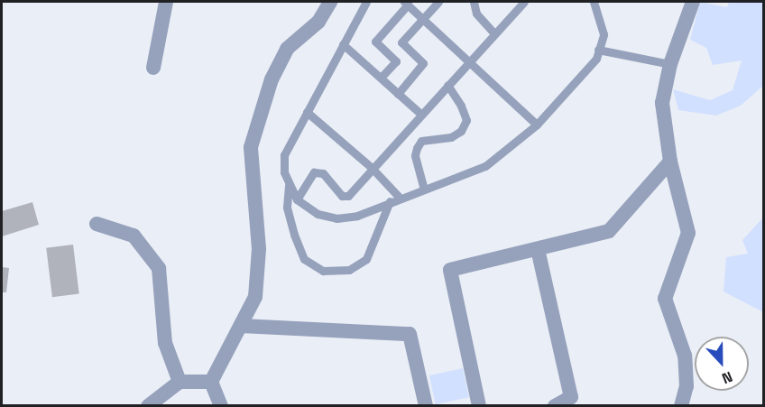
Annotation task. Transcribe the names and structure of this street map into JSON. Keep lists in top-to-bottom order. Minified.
{"north":"bottom"}
